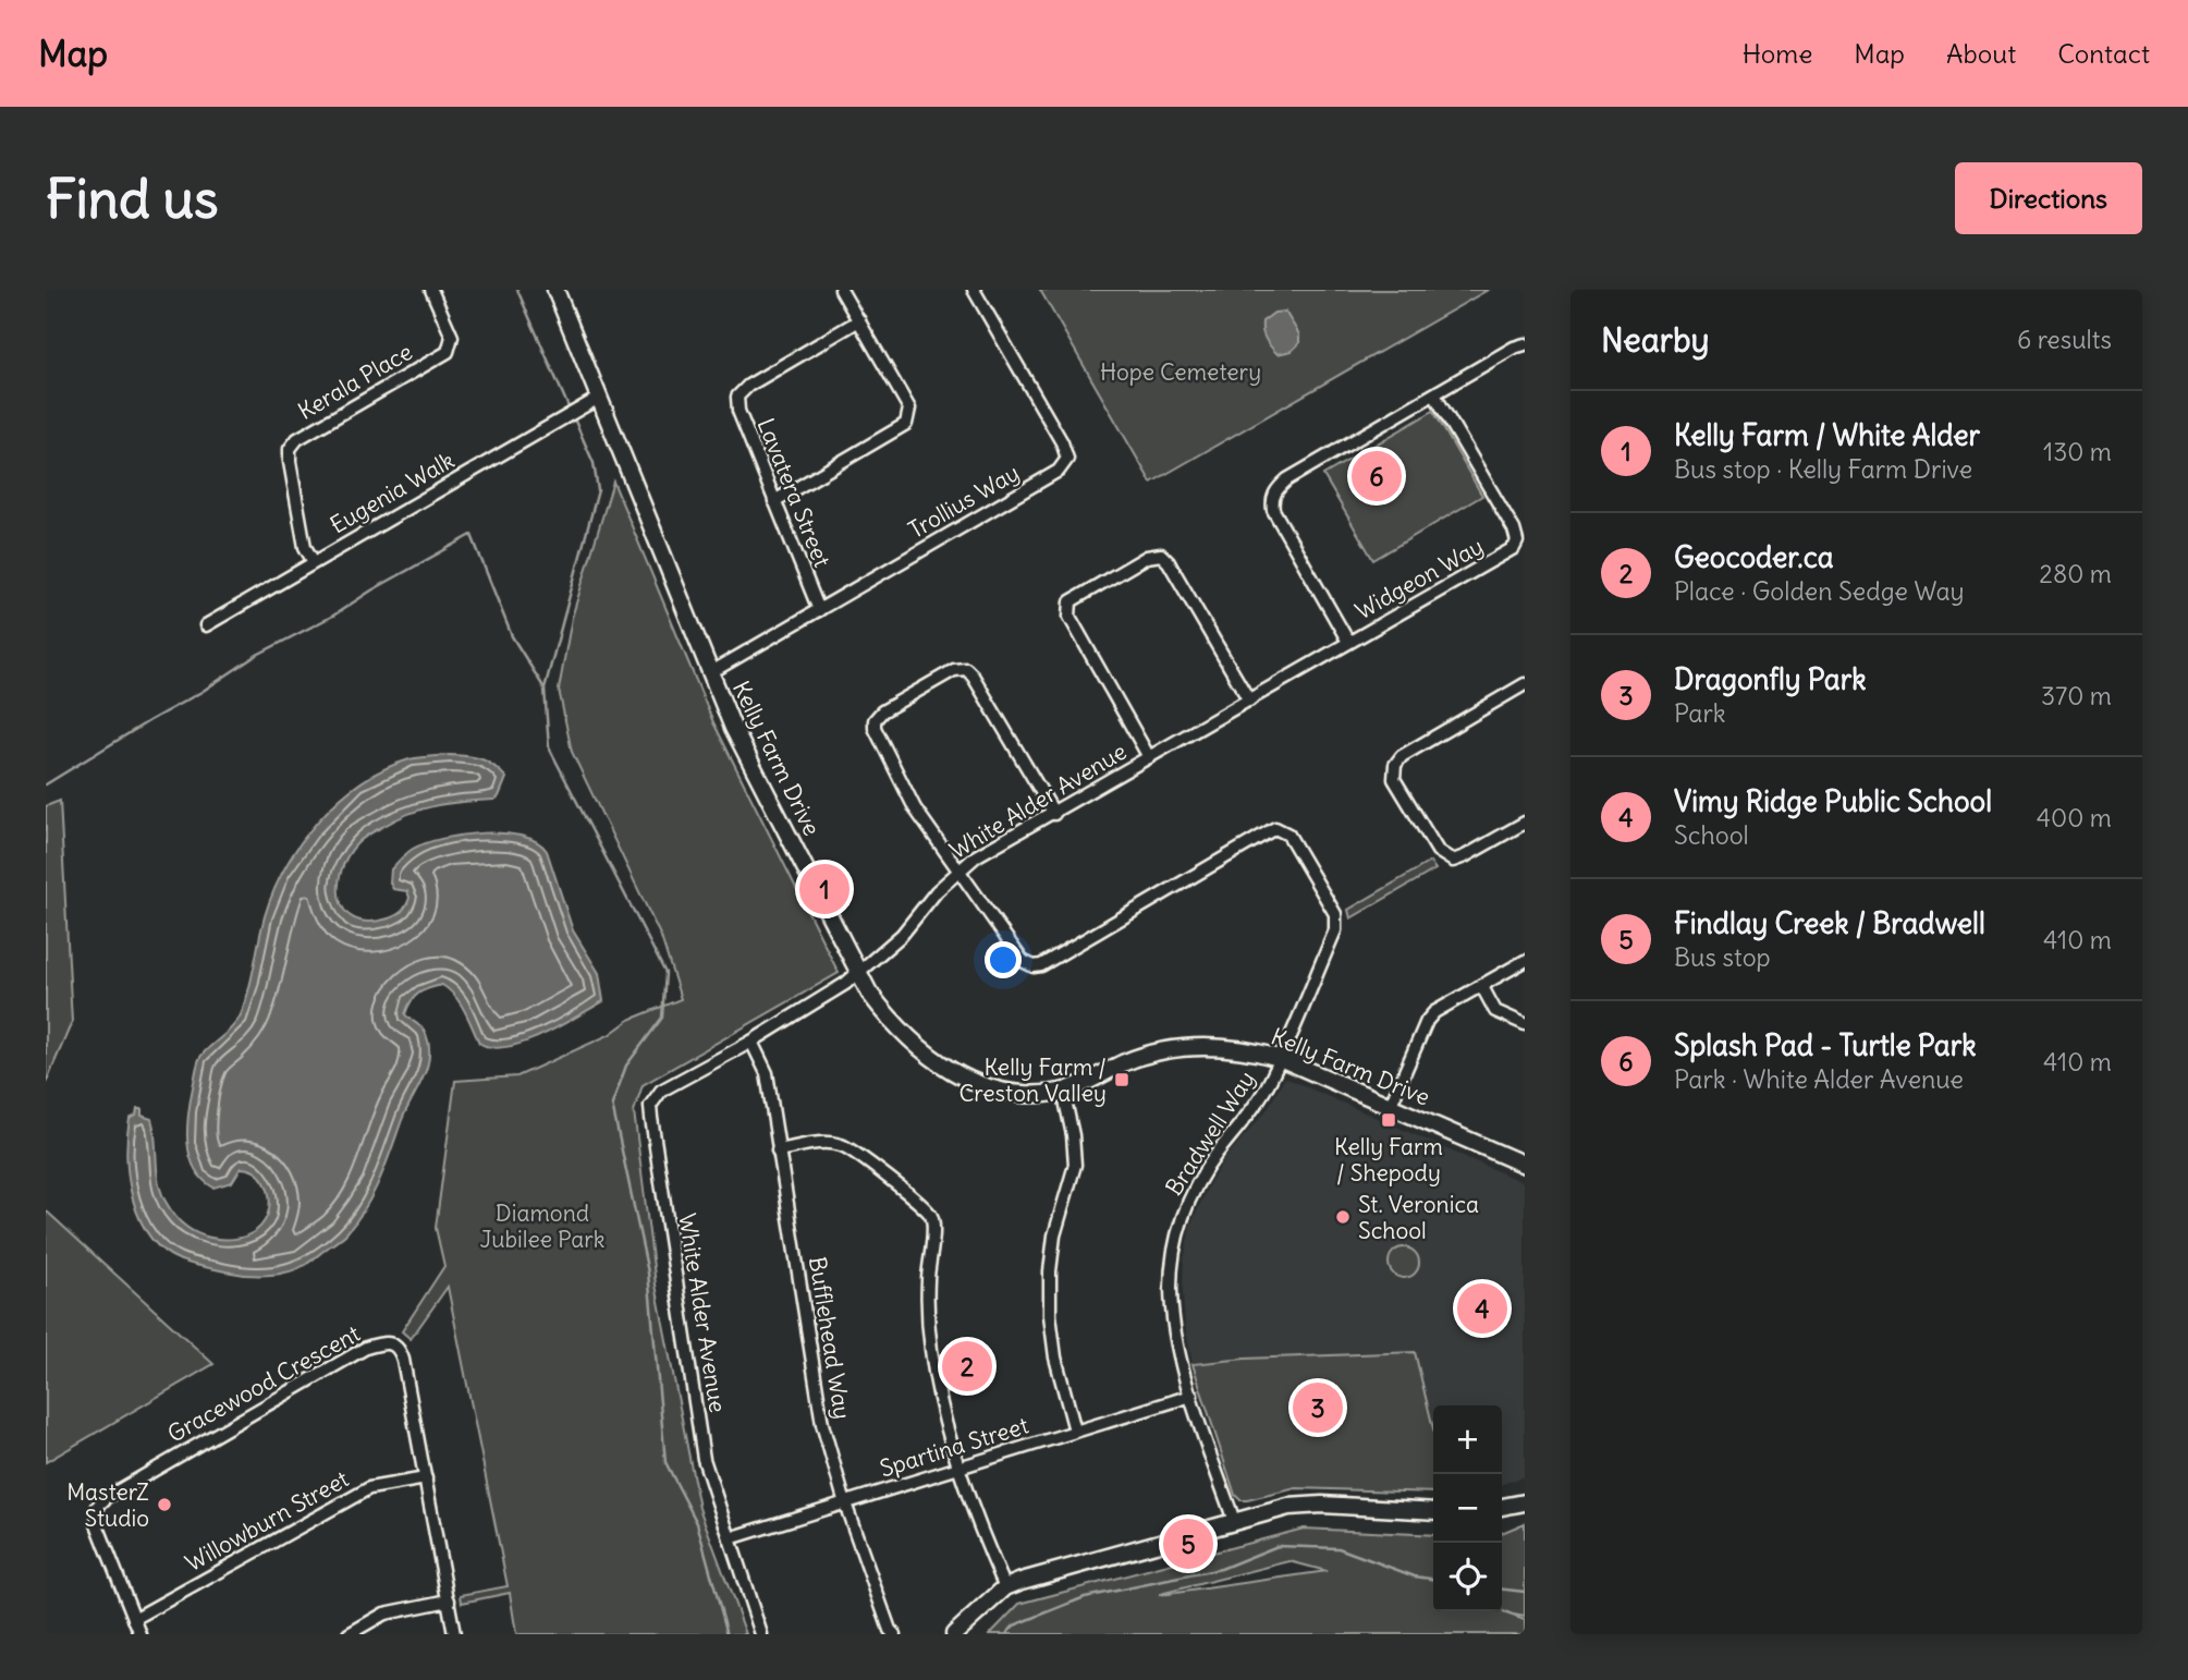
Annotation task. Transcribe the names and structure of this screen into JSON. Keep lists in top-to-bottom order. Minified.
{"streets":{"street":["Kerala Place","Eugenia Walk","Lavatera Street","Trollius Way","Widgeon Way","Kelly Farm Drive","White Alder Avenue","Bradwell Way","Bufflehead Way","Gracewood Crescent","Spartina Street","Willowburn Street"]},"crossings":[["Kerala Place","Eugenia Walk"],["Eugenia Walk","Kelly Farm Drive"],["Lavatera Street","Trollius Way"],["Trollius Way","Kelly Farm Drive"],["Widgeon Way","White Alder Avenue"],["Kelly Farm Drive","White Alder Avenue"],["Kelly Farm Drive","Bradwell Way"],["White Alder Avenue","Bradwell Way"],["White Alder Avenue","Bufflehead Way"],["White Alder Avenue","Spartina Street"],["Bradwell Way","Spartina Street"],["Bufflehead Way","Spartina Street"],["Gracewood Crescent","Willowburn Street"]],"parks":["Hope Cemetery","Diamond Jubilee Park"],"places":{"transit":["Kelly Farm / Creston Valley","Kelly Farm / Shepody"],"other":["St. Veronica School","MasterZ Studio"]},"page":{"header":"Map","nav":["Home","Map","About","Contact"],"buttons":"Directions","title":"Find us","heading":["Nearby","6 results"],"list":[{"mark":"1","name":"Kelly Farm / White Alder","note":"Bus stop · Kelly Farm Drive","value":"130 m"},{"mark":"2","name":"Geocoder.ca","note":"Place · Golden Sedge Way","value":"280 m"},{"mark":"3","name":"Dragonfly Park","note":"Park","value":"370 m"},{"mark":"4","name":"Vimy Ridge Public School","note":"School","value":"400 m"},{"mark":"5","name":"Findlay Creek / Bradwell","note":"Bus stop","value":"410 m"},{"mark":"6","name":"Splash Pad - Turtle Park","note":"Park · White Alder Avenue","value":"410 m"}],"pins":["6","1","4","2","3","5"],"map_buttons":["+","−"]}}
